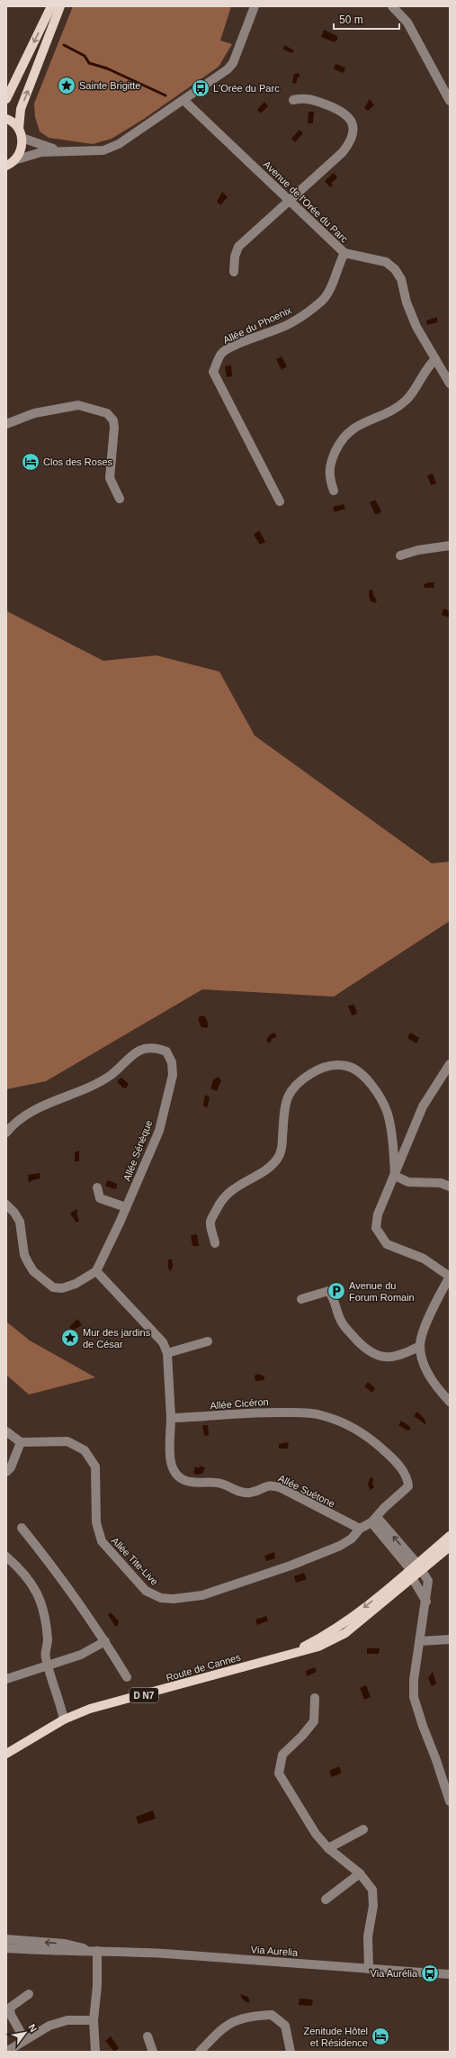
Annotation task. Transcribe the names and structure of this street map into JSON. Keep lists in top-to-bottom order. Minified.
{"streets":{"main road":["Route de Cannes","D N7"],"street":["Avenue de l'Orée du Parc","Allée du Phoenix","Allée Sénèque","Allée Cicéron","Allée Suétone","Allée Tite-Live","Via Aurelia"]},"crossings":[["Avenue de l'Orée du Parc","Allée du Phoenix"],["Allée Cicéron","Allée Suétone"],["Allée Cicéron","Allée Tite-Live"],["Allée Suétone","Allée Tite-Live"]],"places":{"place":["Sainte Brigitte","Mur des jardins de César"],"bus stop":["L'Orée du Parc","Via Aurélia"],"hotel":["Clos des Roses","Zenitude Hôtel et Résidence"],"parking":["Avenue du Forum Romain"]},"scale_bar":"50 m","north":"top right"}
